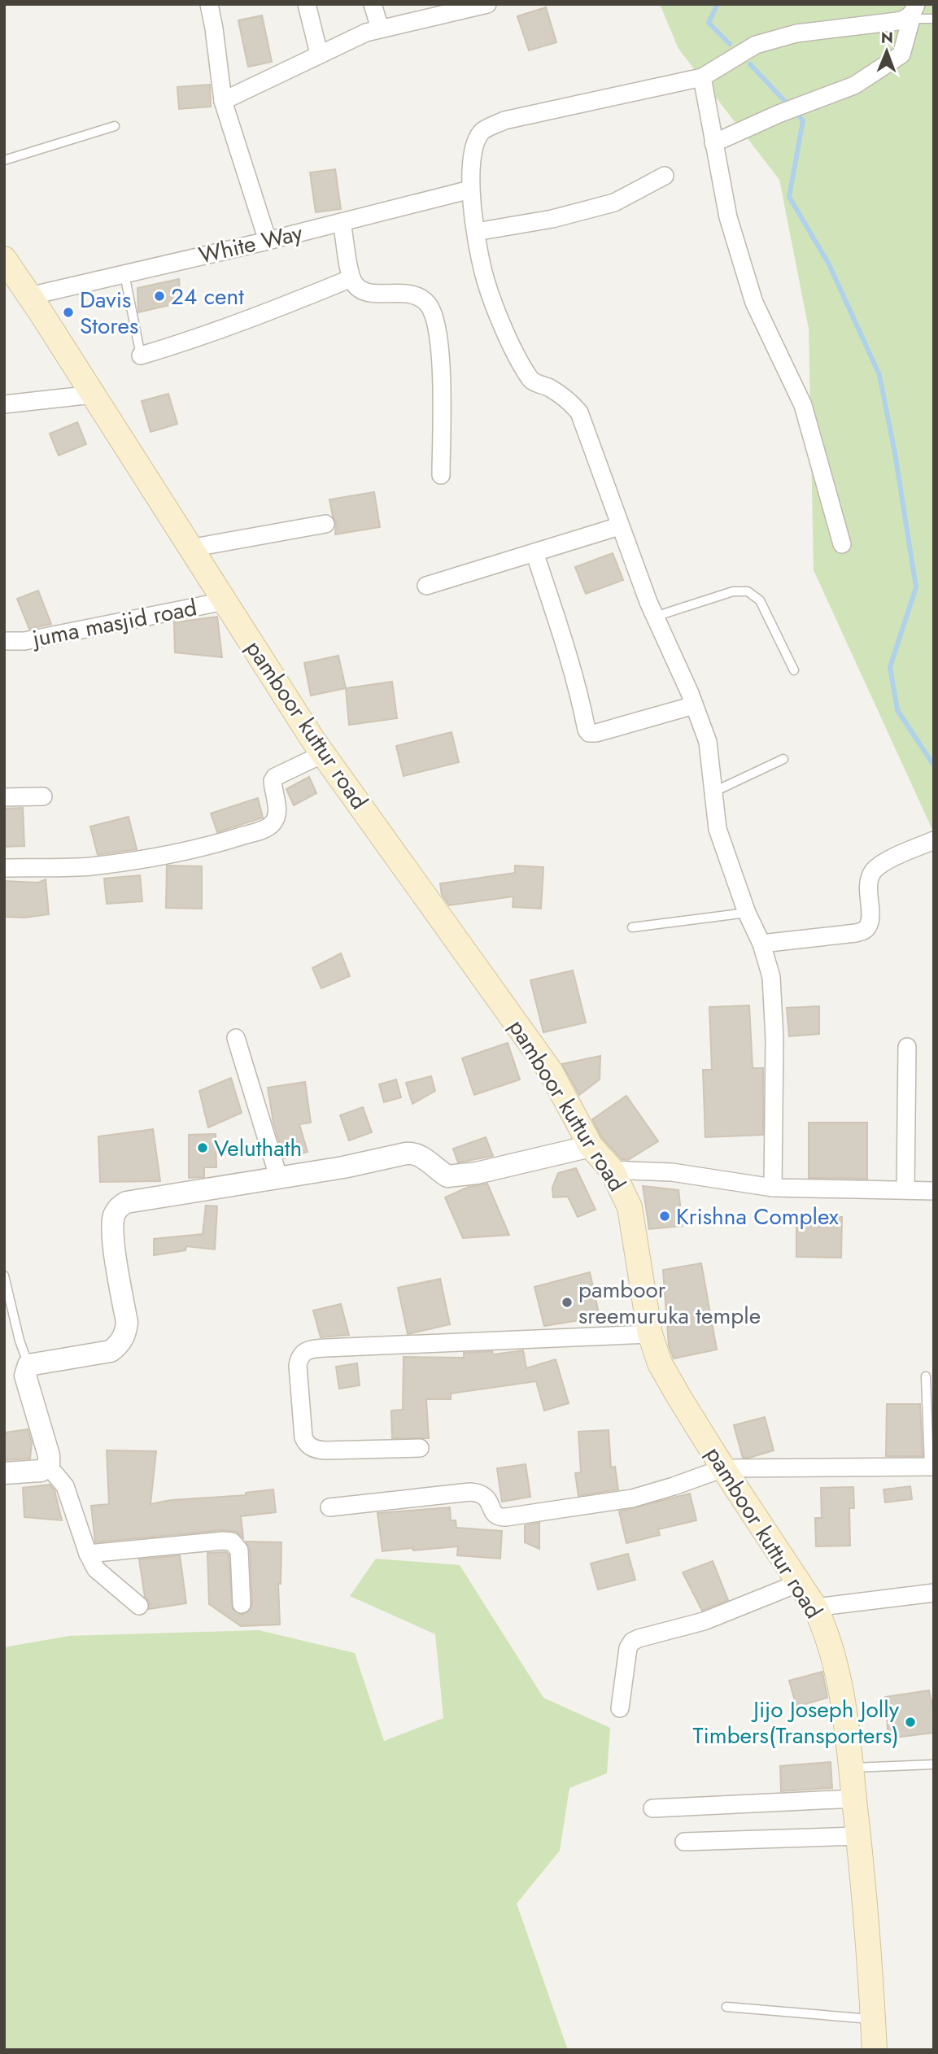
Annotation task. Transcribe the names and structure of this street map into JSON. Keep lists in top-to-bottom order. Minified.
{"streets":{"main road":["pamboor kuttur road"],"street":["White Way","juma masjid road"]},"crossings":[["White Way","pamboor kuttur road"],["juma masjid road","pamboor kuttur road"]],"places":["24 cent","Davis Stores","Veluthath","Krishna Complex","pamboor sreemuruka temple","Jijo Joseph Jolly Timbers(Transporters)"],"north":"top"}
